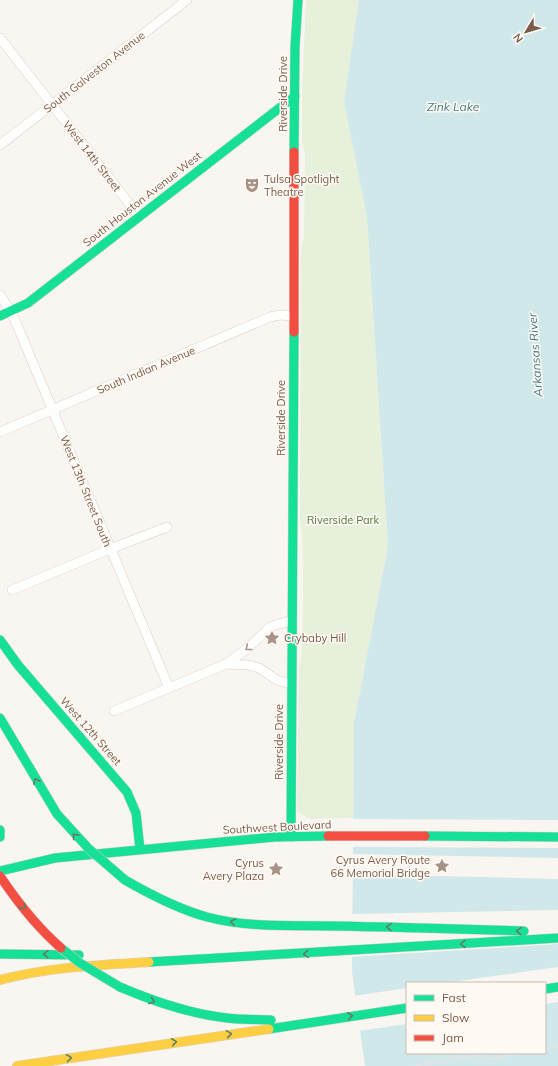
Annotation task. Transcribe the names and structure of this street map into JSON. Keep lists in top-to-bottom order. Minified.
{"streets":{"main road":["Riverside Drive","South Houston Avenue West","West 12th Street","Southwest Boulevard"],"street":["South Galveston Avenue","West 14th Street","South Indian Avenue","West 13th Street South"]},"crossings":[["South Galveston Avenue","West 14th Street"],["Riverside Drive","South Houston Avenue West"],["Riverside Drive","South Indian Avenue"],["Riverside Drive","Southwest Boulevard"],["West 14th Street","South Houston Avenue West"],["South Houston Avenue West","West 13th Street South"],["South Indian Avenue","West 13th Street South"],["West 12th Street","Southwest Boulevard"]],"water":["Zink Lake","Arkansas River"],"parks":["Riverside Park"],"places":{"theatre":["Tulsa Spotlight Theatre"],"place":["Crybaby Hill","Cyrus Avery Route 66 Memorial Bridge","Cyrus Avery Plaza"]},"legend":["Fast","Slow","Jam"],"north":"bottom left"}
